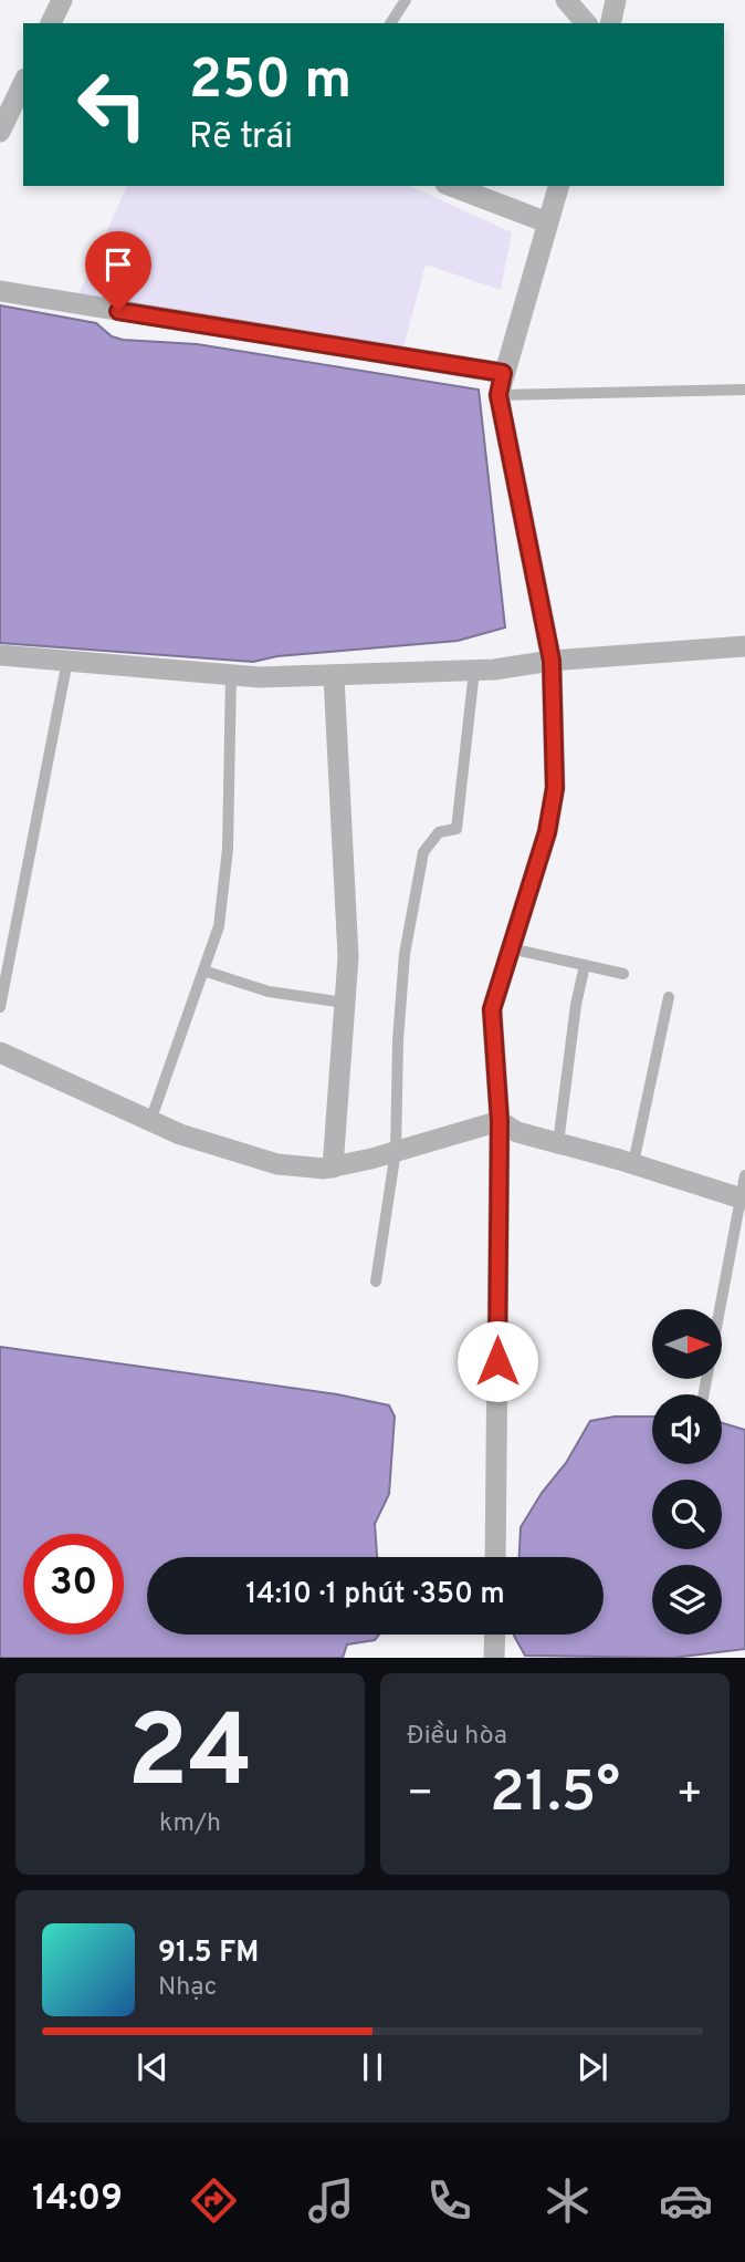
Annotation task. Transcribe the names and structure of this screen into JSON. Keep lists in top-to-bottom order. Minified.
{"north":"right","page":{"turn":["250 m","Rẽ trái"],"limit":"30","trip":"14:10 · 1 phút · 350 m","tile":[["24","km/h"],"Điều hòa"],"heat":["−","21.5°","+"],"song":["91.5 FM","Nhạc"],"tabs":"14:09"}}
